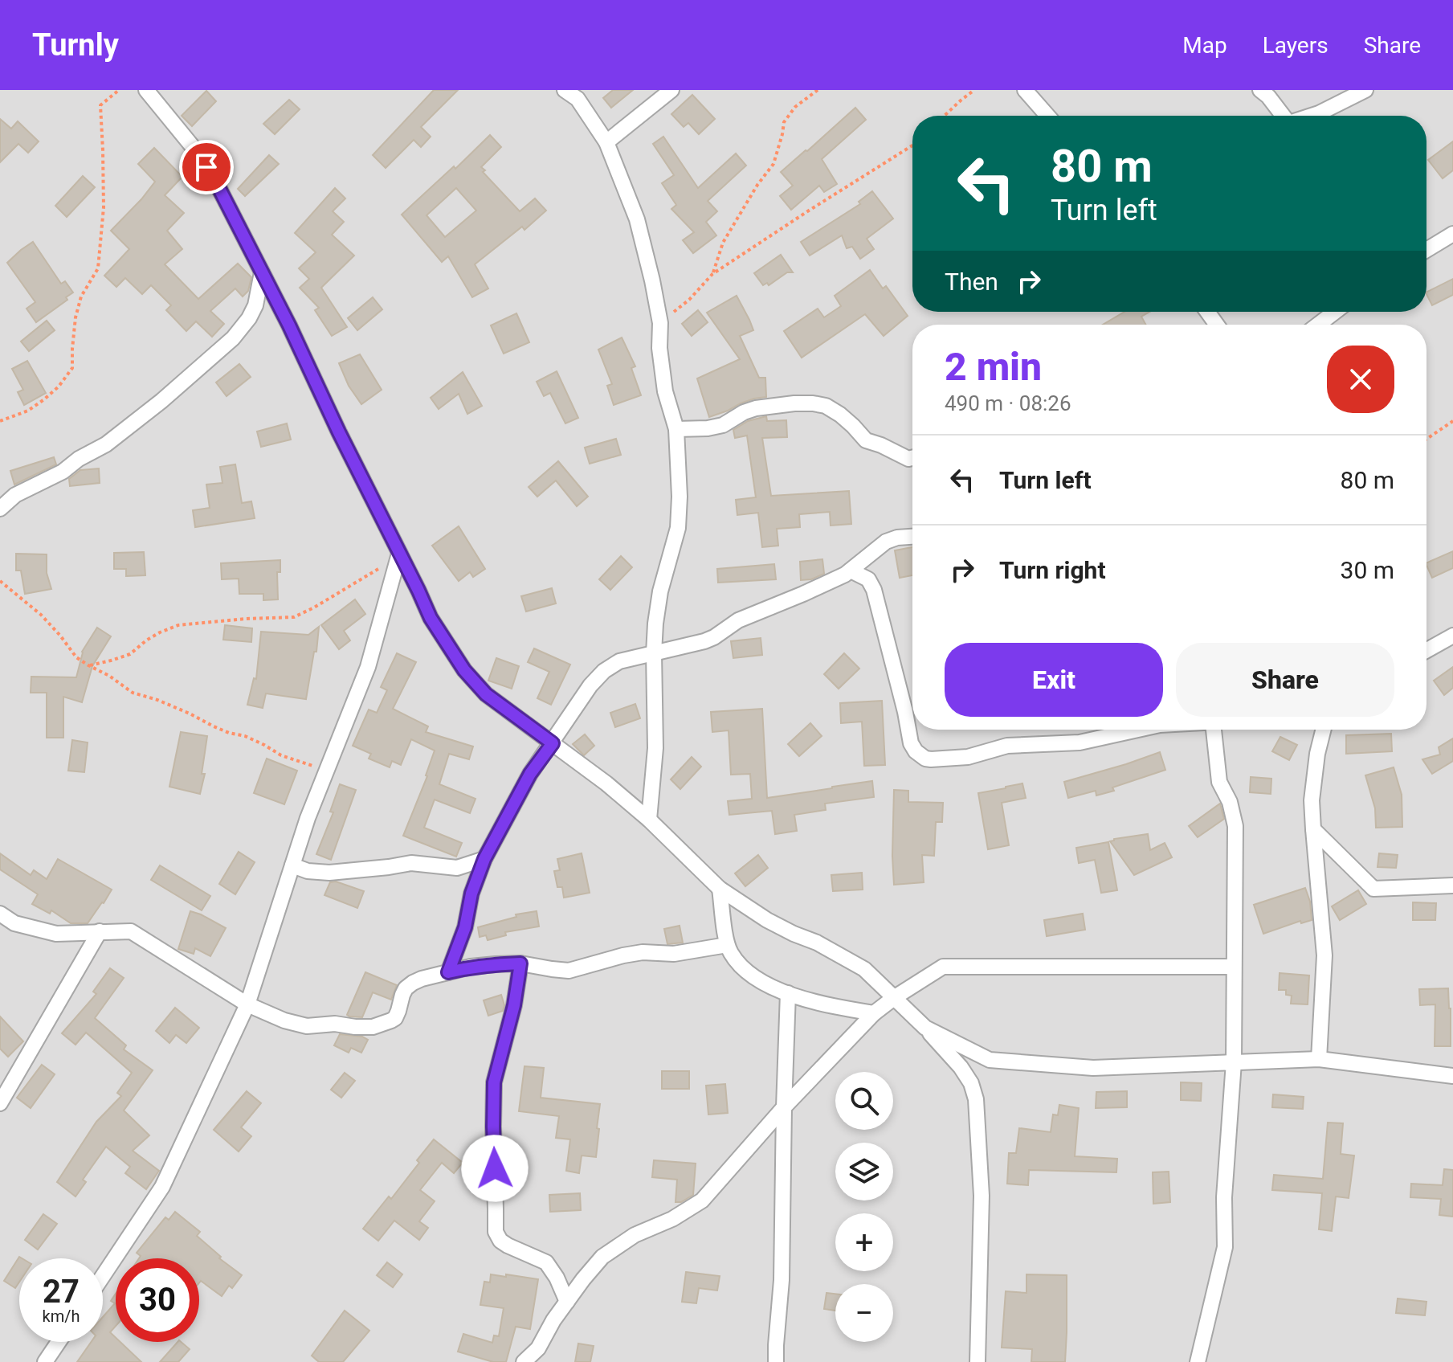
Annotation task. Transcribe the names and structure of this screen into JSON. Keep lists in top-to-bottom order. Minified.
{"page":{"header":"Turnly","nav":["Map","Layers","Share"],"turn":["80 m","Turn left"],"then":"Then","heading":["2 min","490 m · 08:26"],"list":[{"name":"Turn left","value":"80 m"},{"name":"Turn right","value":"30 m"}],"buttons":["Exit","Share"],"map_buttons":["+","−"],"speed":"27 km/h","limit":"30"}}
